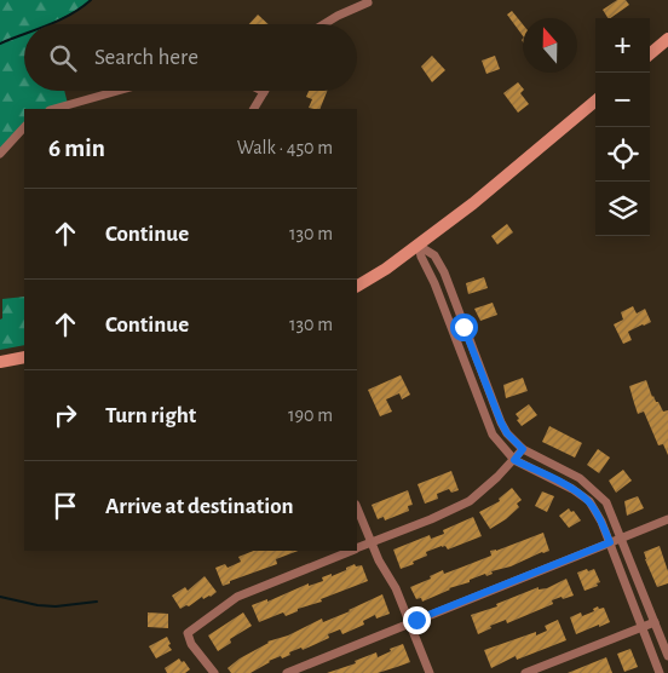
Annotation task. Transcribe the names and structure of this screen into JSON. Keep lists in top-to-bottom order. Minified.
{"north":"top","page":{"map_buttons":["+","−"],"search":"Search here","heading":["6 min","Walk · 450 m"],"list":[["Continue","130 m"],["Continue","130 m"],["Turn right","190 m"],"Arrive at destination"]}}
